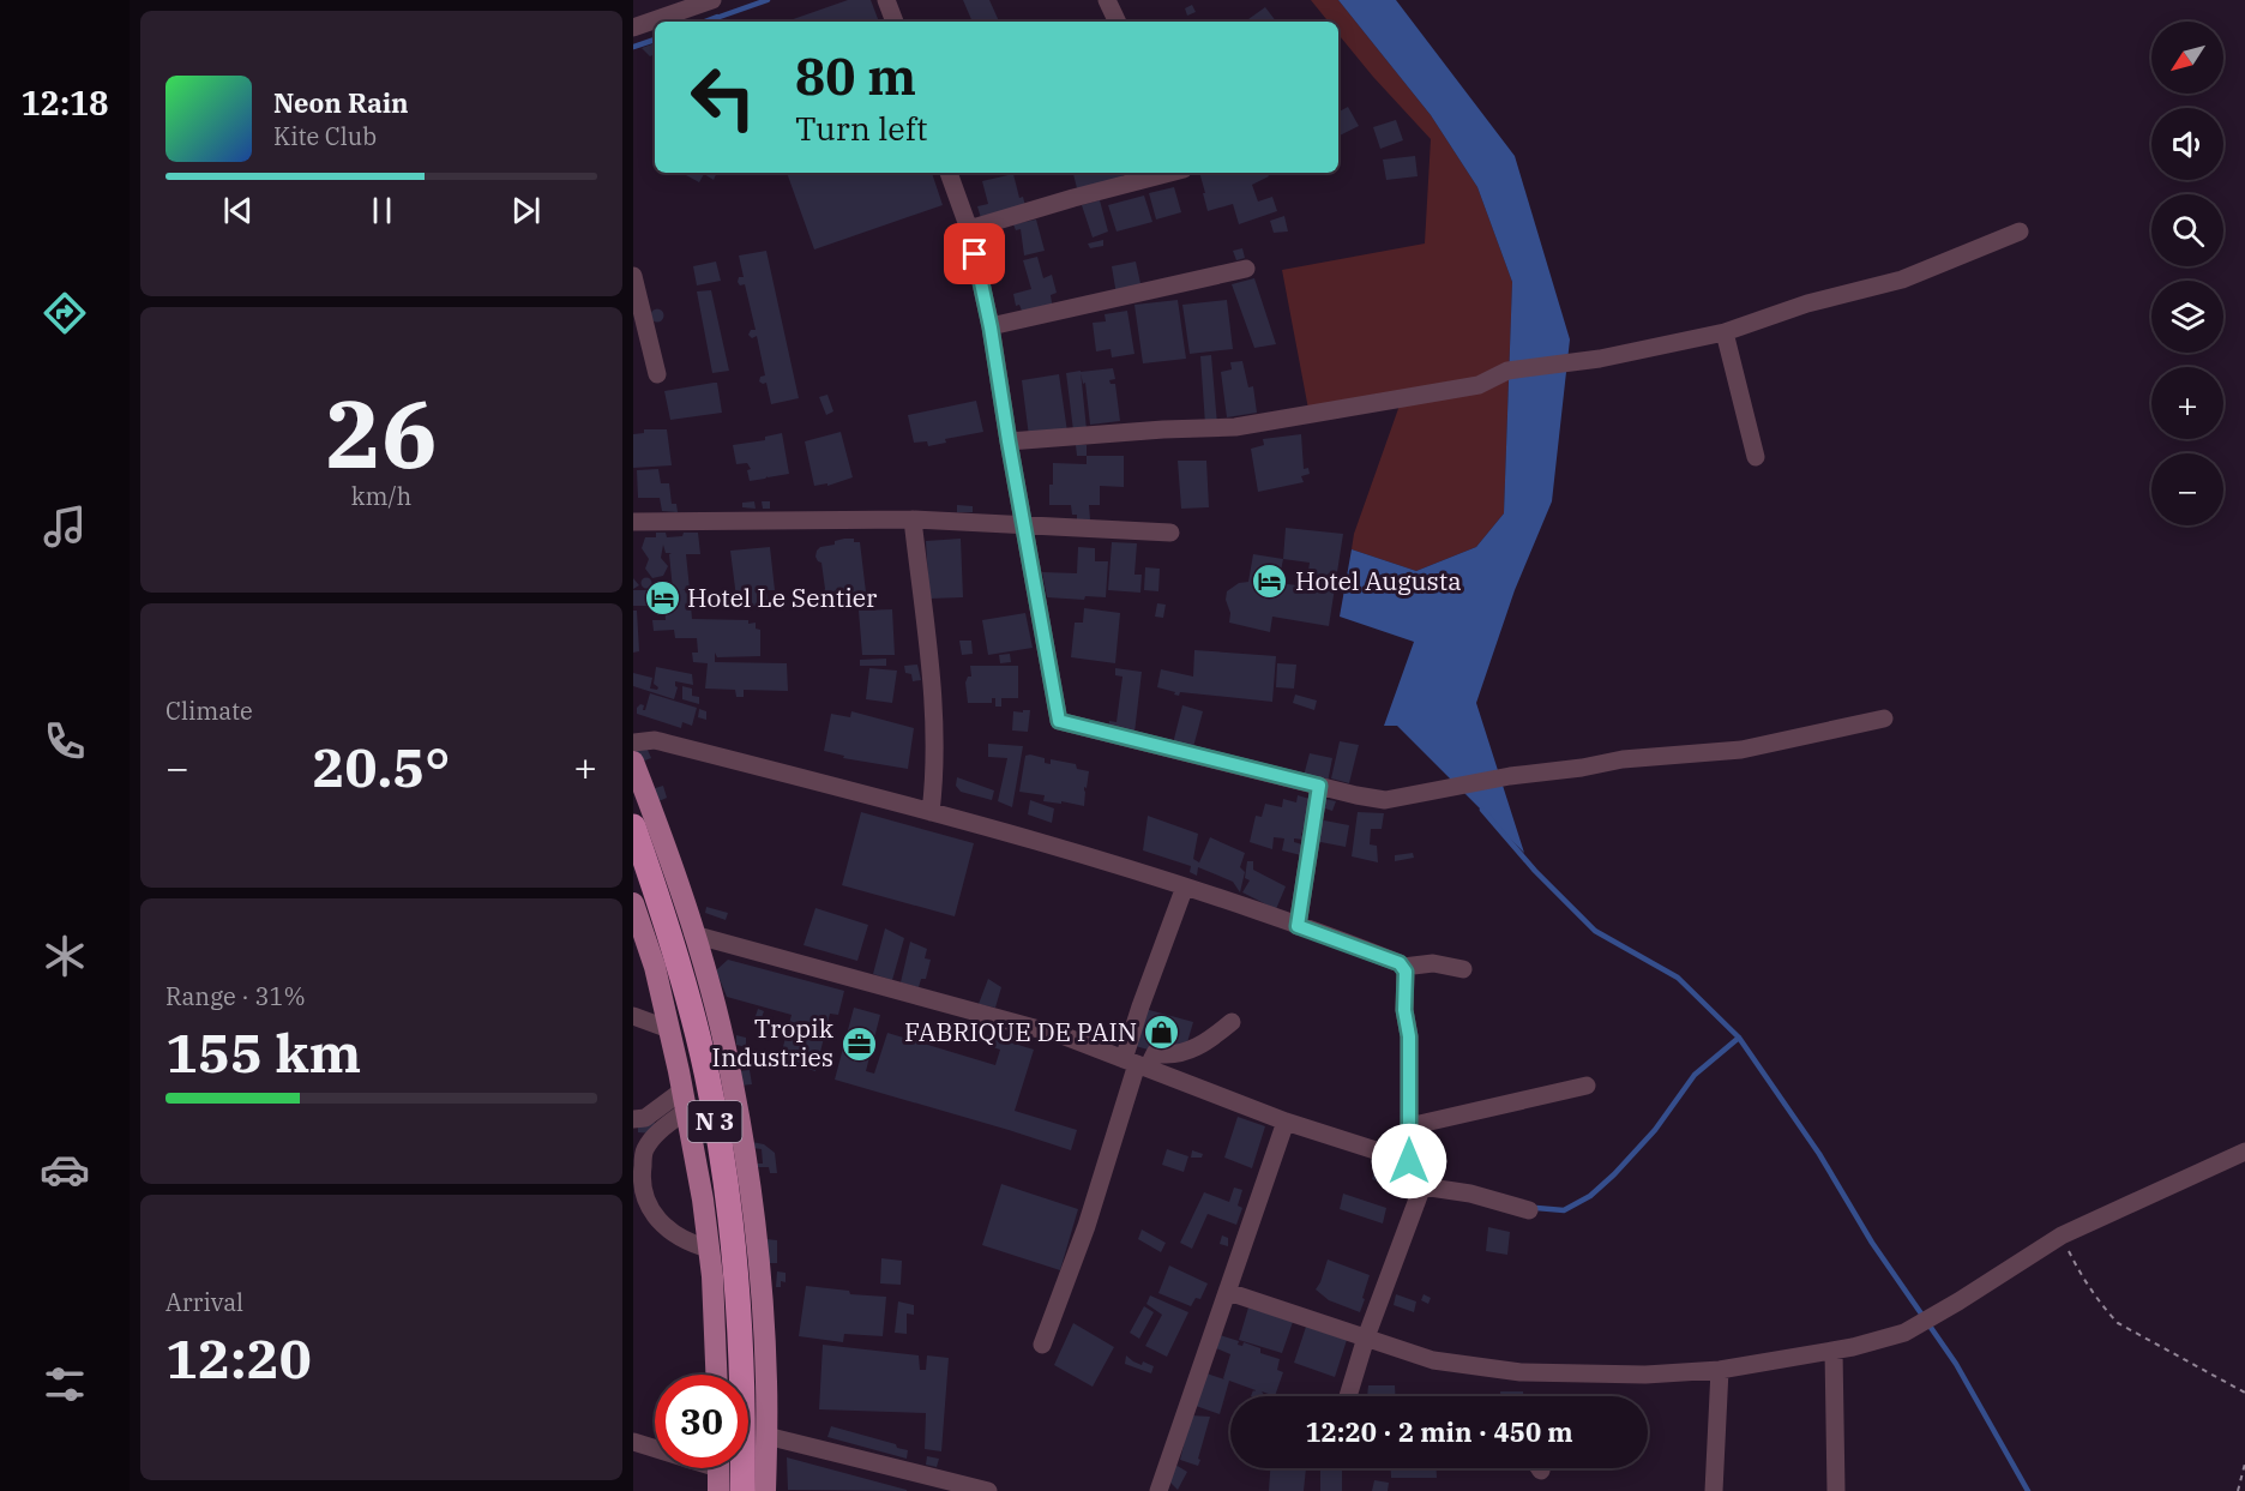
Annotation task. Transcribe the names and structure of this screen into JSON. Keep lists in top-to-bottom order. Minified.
{"streets":{"highway":["N 3"]},"places":{"hotel":["Hotel Augusta","Hotel Le Sentier"],"shop":["FABRIQUE DE PAIN"],"office":["Tropik Industries"]},"north":"bottom left","page":{"tabs":"12:18","map_buttons":["+","−"],"turn":["80 m","Turn left"],"song":["Neon Rain","Kite Club"],"tile":[["26","km/h"],"Climate",["Range · 31%","155 km"],["Arrival","12:20"]],"heat":["−","20.5°","+"],"limit":"30","trip":"12:20 · 2 min · 450 m"}}
